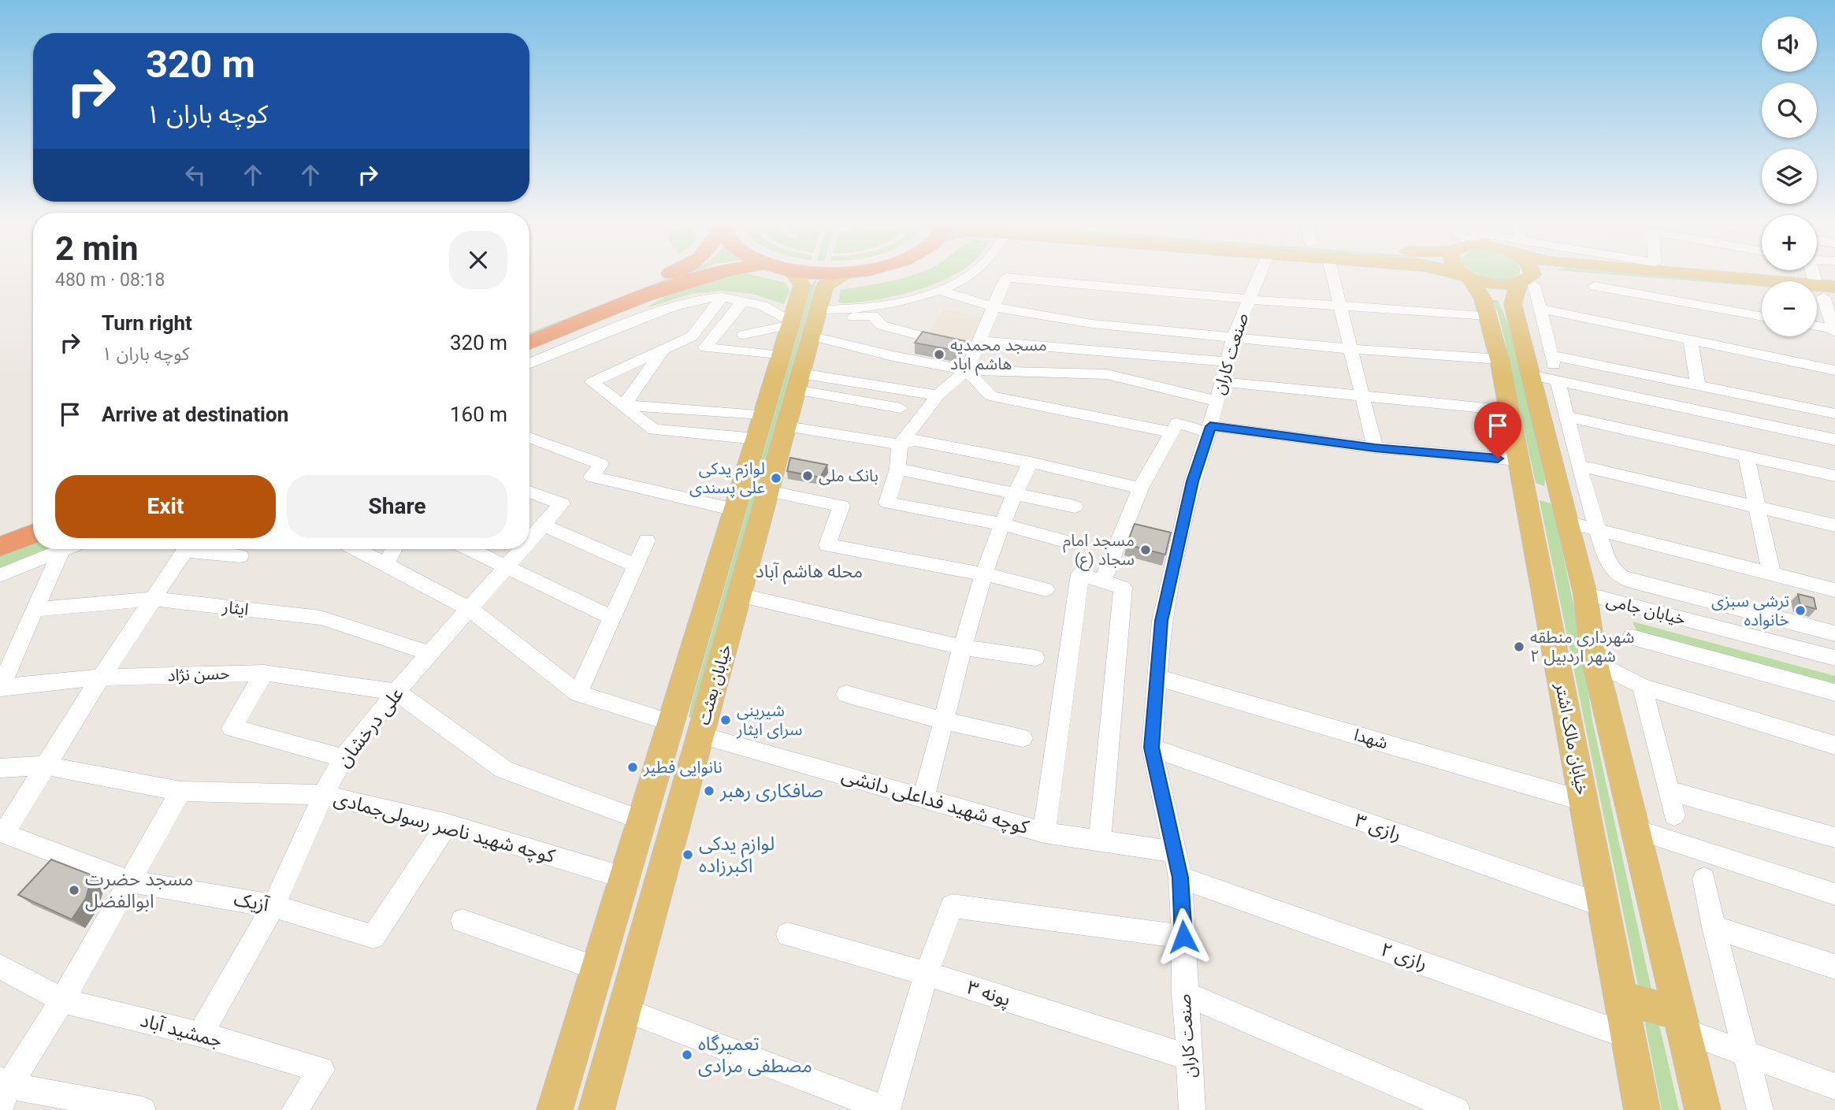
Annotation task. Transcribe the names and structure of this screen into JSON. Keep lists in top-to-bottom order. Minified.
{"streets":{"main road":["خیابان بعثت","خیابان مالک اشتر"],"street":["صنعت کاران","ایثار","خیابان جامی","حسن نژاد","علی درخشان","شهدا","کوچه شهید فداعلی دانشی","کوچه شهید ناصر رسولی‌جمادی","رازی ۳","آزیک","رازی ۲","پونه ۳","جمشید آباد"]},"crossings":[["صنعت کاران","شهدا"],["صنعت کاران","کوچه شهید فداعلی دانشی"],["صنعت کاران","رازی ۳"],["صنعت کاران","رازی ۲"],["صنعت کاران","پونه ۳"],["ایثار","علی درخشان"],["حسن نژاد","علی درخشان"],["خیابان بعثت","کوچه شهید فداعلی دانشی"],["خیابان بعثت","کوچه شهید ناصر رسولی‌جمادی"],["علی درخشان","کوچه شهید ناصر رسولی‌جمادی"],["علی درخشان","آزیک"],["علی درخشان","جمشید آباد"],["شهدا","خیابان مالک اشتر"],["خیابان مالک اشتر","رازی ۳"],["خیابان مالک اشتر","رازی ۲"],["کوچه شهید ناصر رسولی‌جمادی","آزیک"]],"districts":["محله هاشم آباد"],"places":["مسجد محمدیه هاشم اباد","بانک ملی","لوازم یدکی علی پسندی","مسجد امام سجاد (ع)","ترشی سبزی خانواده","شهرداری منطقه ۲ شهر اردبیل","شیرینی ‌سرای ایثار","نانوایی فطیر","صافکاری رهبر","لوازم یدکی اکبرزاده","مسجد حضرت ابوالفضل","تعمیرگاه مصطفی مرادی"],"page":{"map_buttons":["+","−"],"turn":["320 m","کوچه باران ۱"],"heading":["2 min","480 m · 08:18"],"list":[{"name":"Turn right","note":"کوچه باران ۱","value":"320 m"},{"name":"Arrive at destination","value":"160 m"}],"buttons":["Exit","Share"]}}
